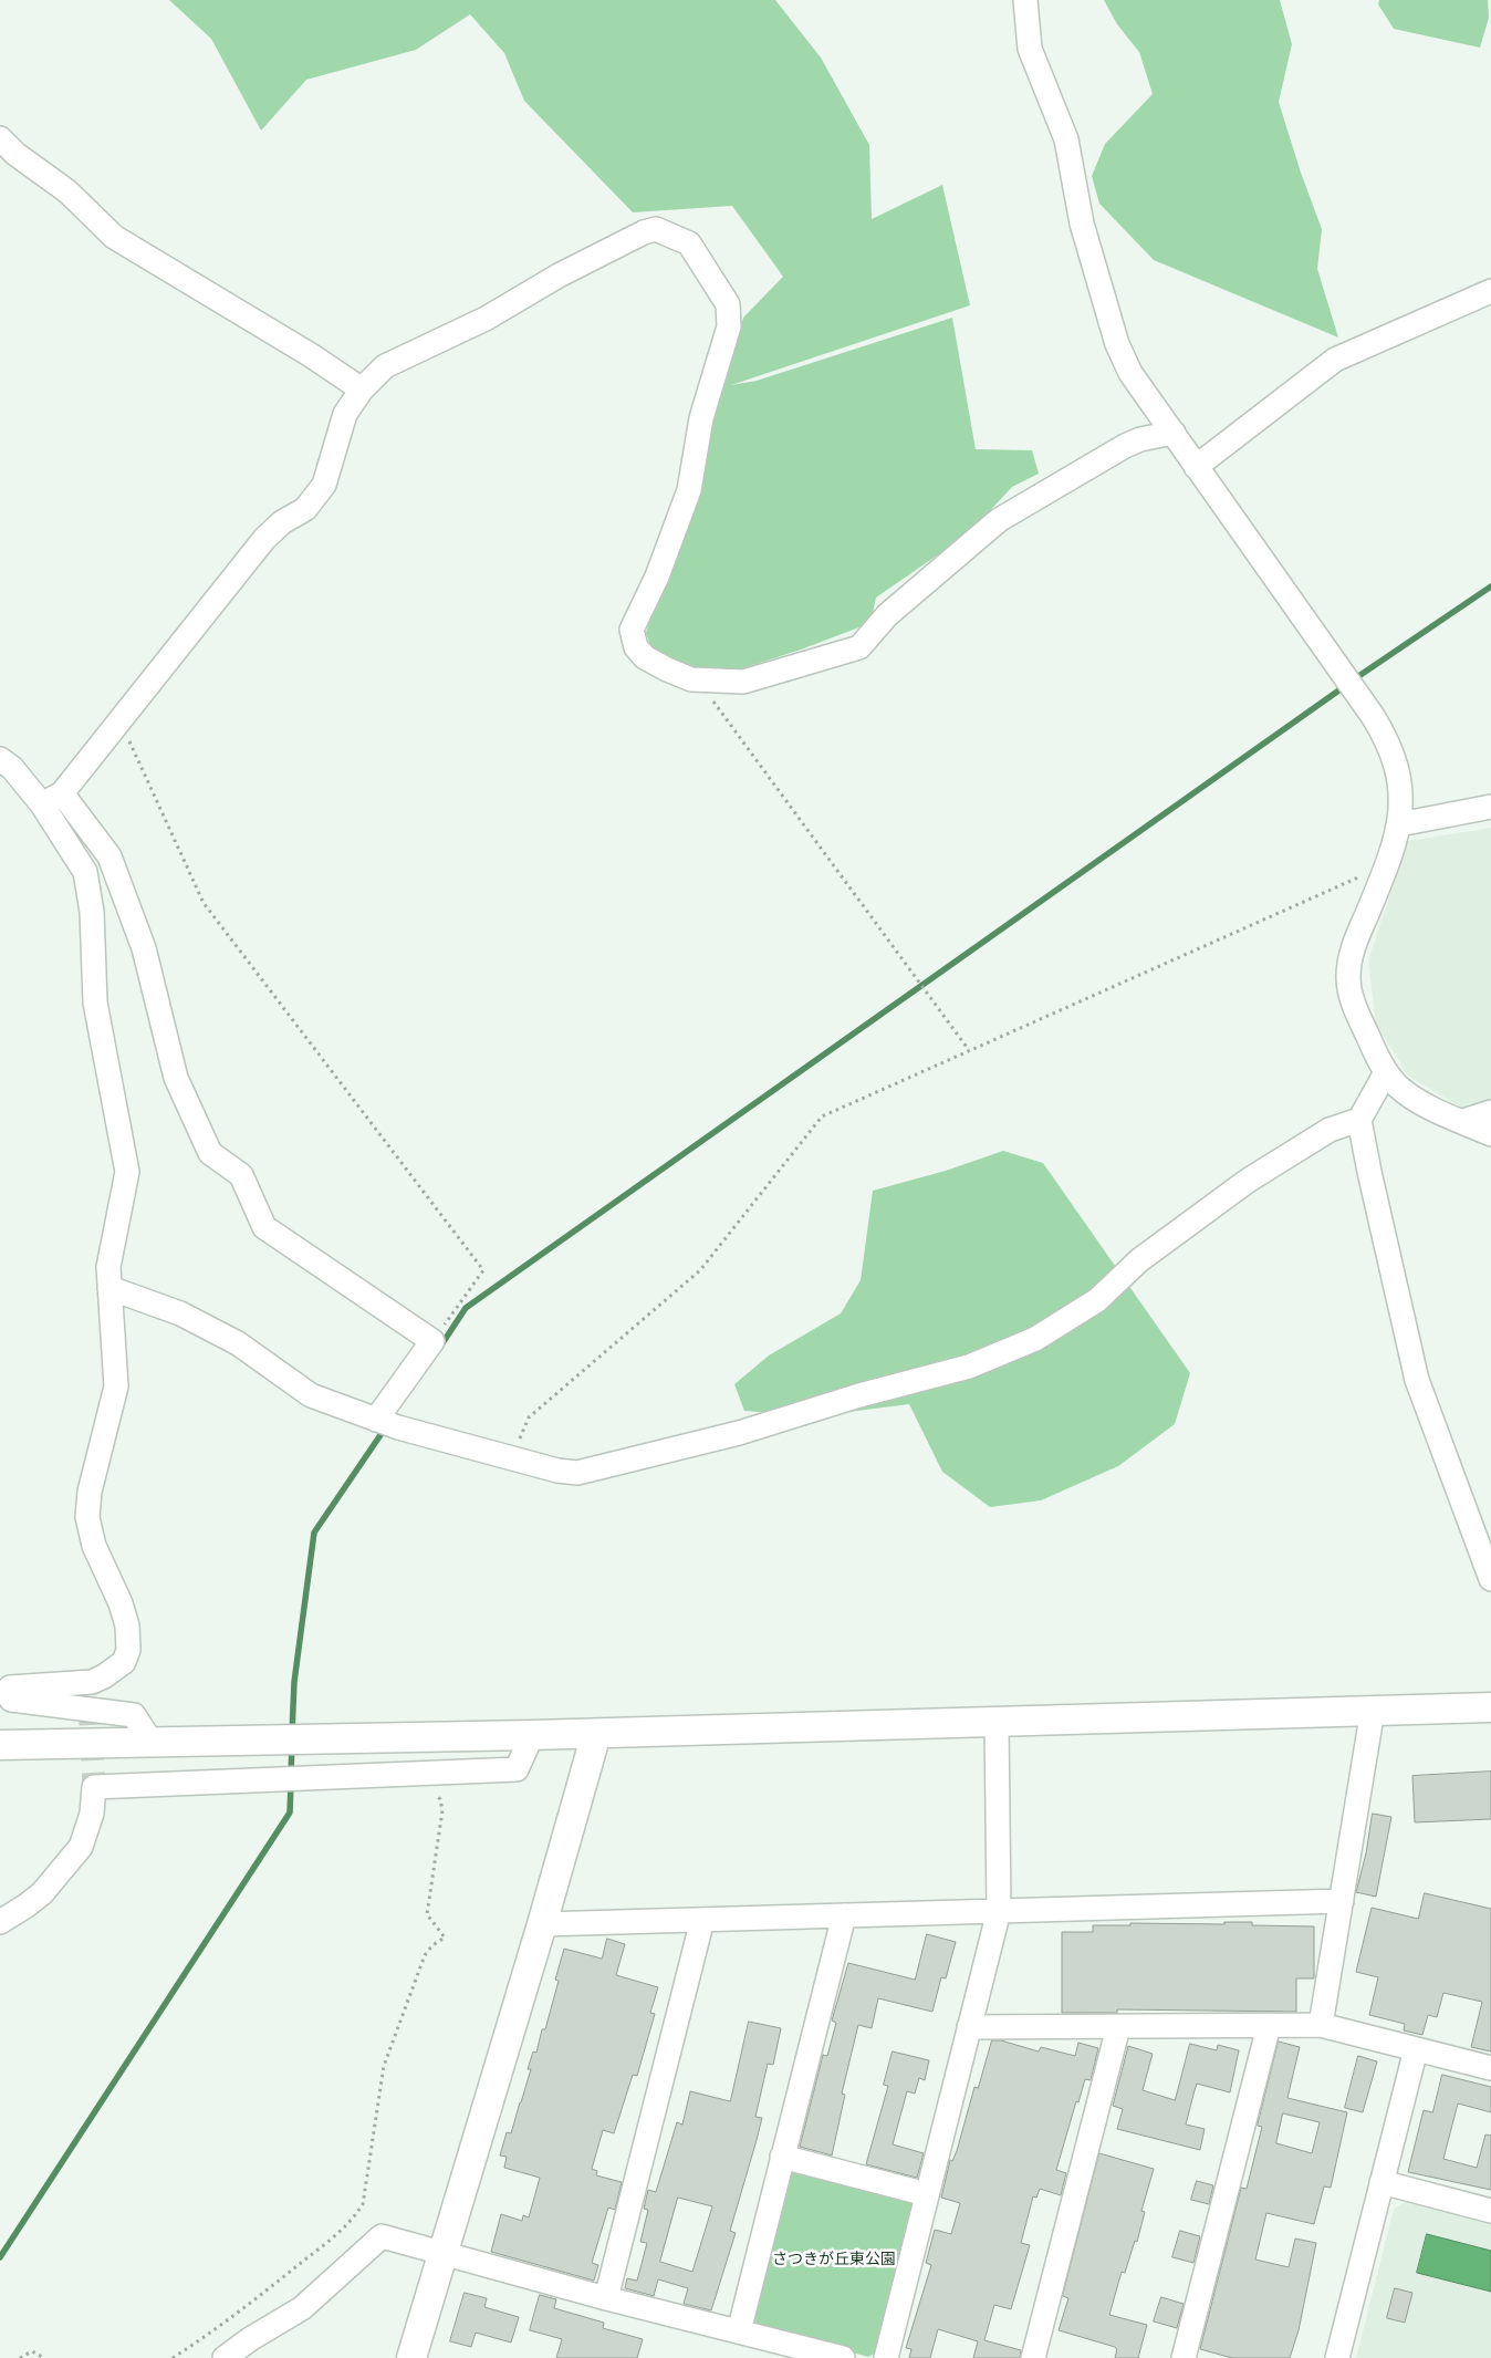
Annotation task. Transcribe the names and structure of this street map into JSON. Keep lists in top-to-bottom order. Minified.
{"parks":["さつきが丘東公園"]}
